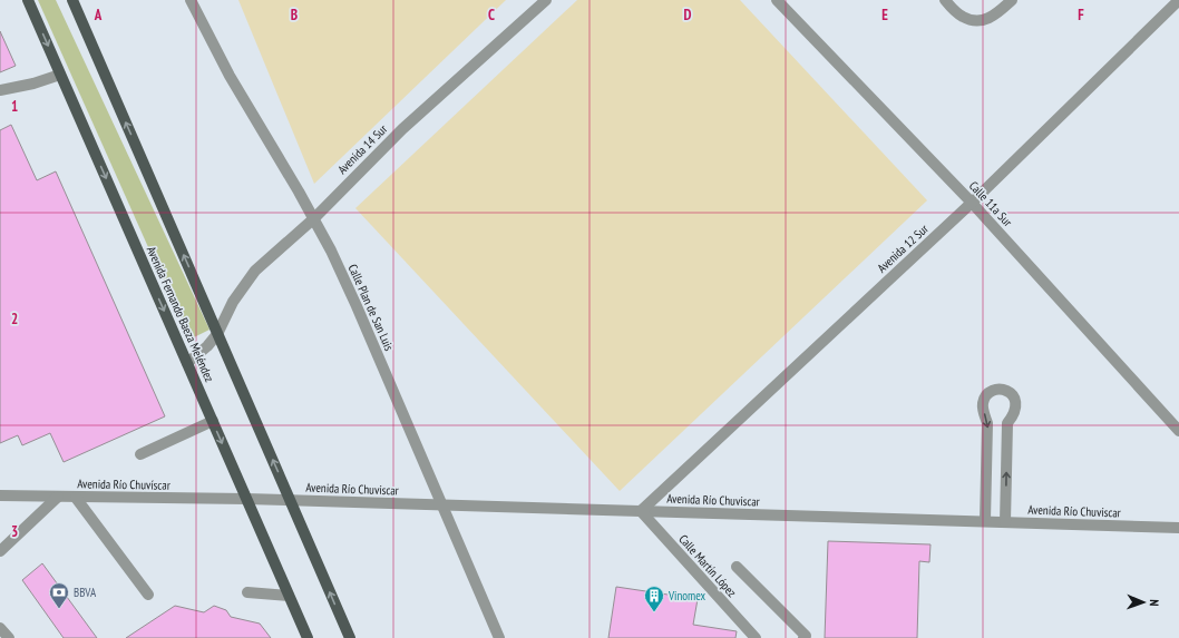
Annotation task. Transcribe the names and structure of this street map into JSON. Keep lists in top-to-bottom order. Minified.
{"streets":{"main road":["Avenida Fernando Baeza Meléndez"],"street":["Avenida 14 Sur","Calle 11a Sur","Avenida 12 Sur","Calle Plan de San Luis","Avenida Río Chuvíscar","Avenida Río Chuviscar","Calle Martín López"]},"crossings":[["Avenida 14 Sur","Calle Plan de San Luis"],["Avenida 14 Sur","Avenida Fernando Baeza Meléndez"],["Calle 11a Sur","Avenida 12 Sur"],["Avenida 12 Sur","Avenida Río Chuviscar"],["Avenida 12 Sur","Calle Martín López"],["Calle Plan de San Luis","Avenida Río Chuviscar"],["Avenida Fernando Baeza Meléndez","Avenida Río Chuvíscar"],["Avenida Fernando Baeza Meléndez","Avenida Río Chuviscar"],["Avenida Río Chuvíscar","Avenida Río Chuviscar"],["Avenida Río Chuviscar","Calle Martín López"]],"places":{"bank":["BBVA"],"building":["Vinomex"]},"north":"right","grid":{"columns":["A","B","C","D","E","F"],"rows":["1","2","3"]}}
